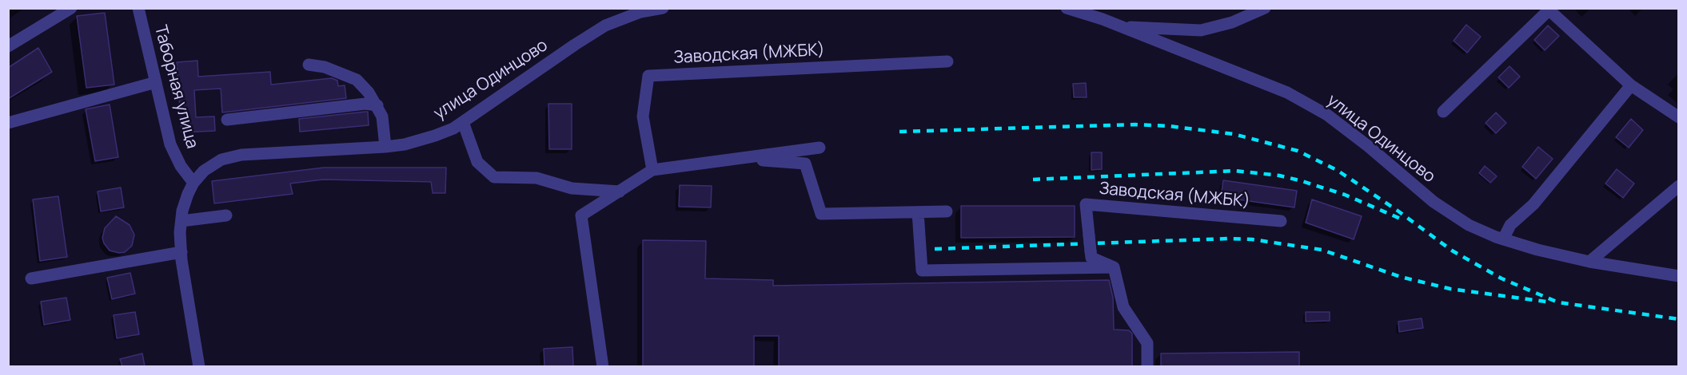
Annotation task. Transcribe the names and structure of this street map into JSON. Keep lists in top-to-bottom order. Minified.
{"streets":{"street":["Заводская (МЖБК)","улица Одинцово","Таборная улица"]},"crossings":[["улица Одинцово","Таборная улица"]]}
